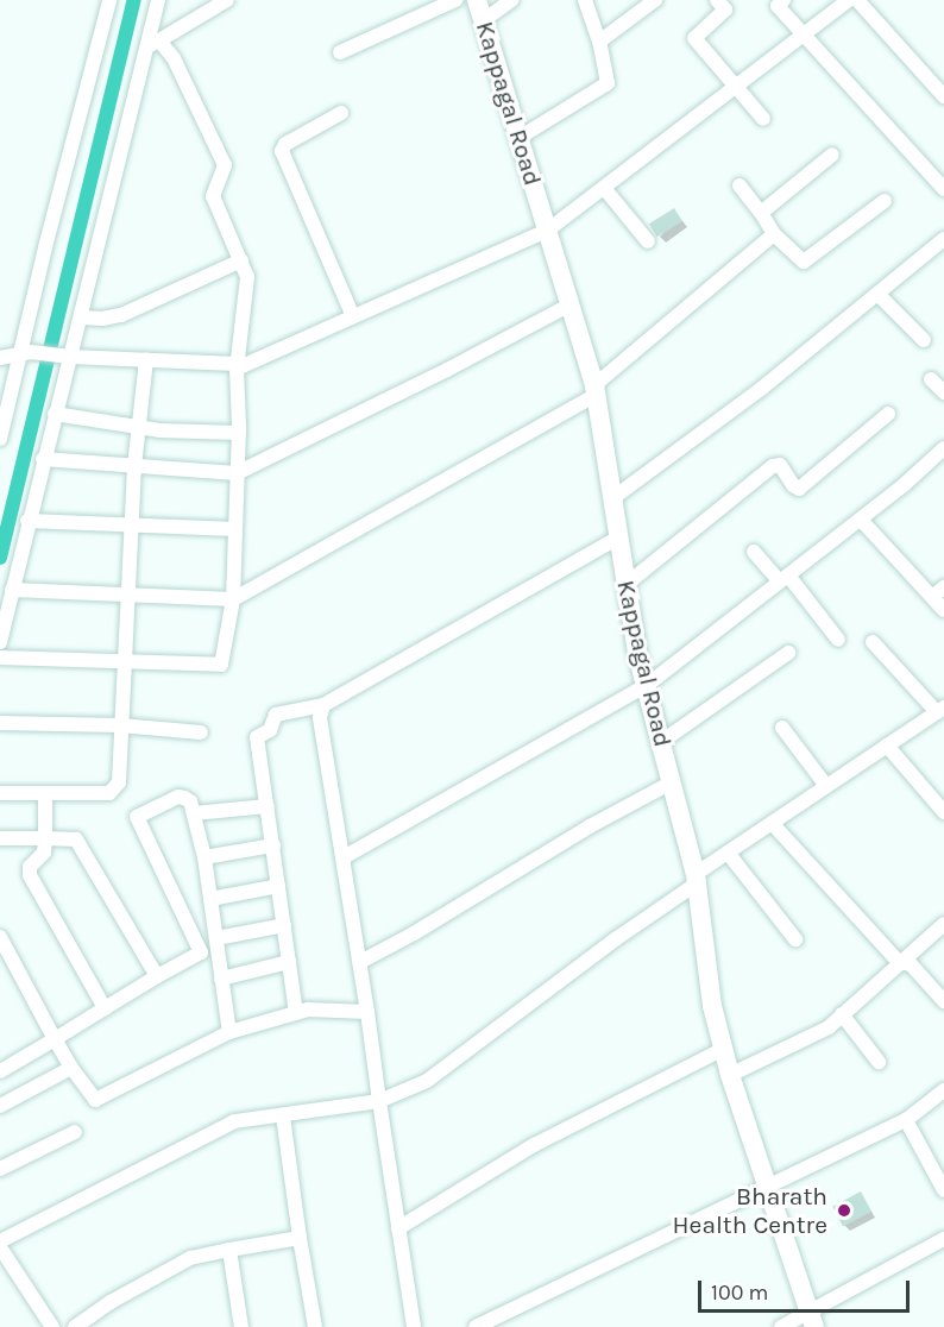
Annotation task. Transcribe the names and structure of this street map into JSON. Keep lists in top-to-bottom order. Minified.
{"streets":{"main road":["Kappagal Road"]},"places":["Bharath Health Centre"],"scale_bar":"100 m"}
